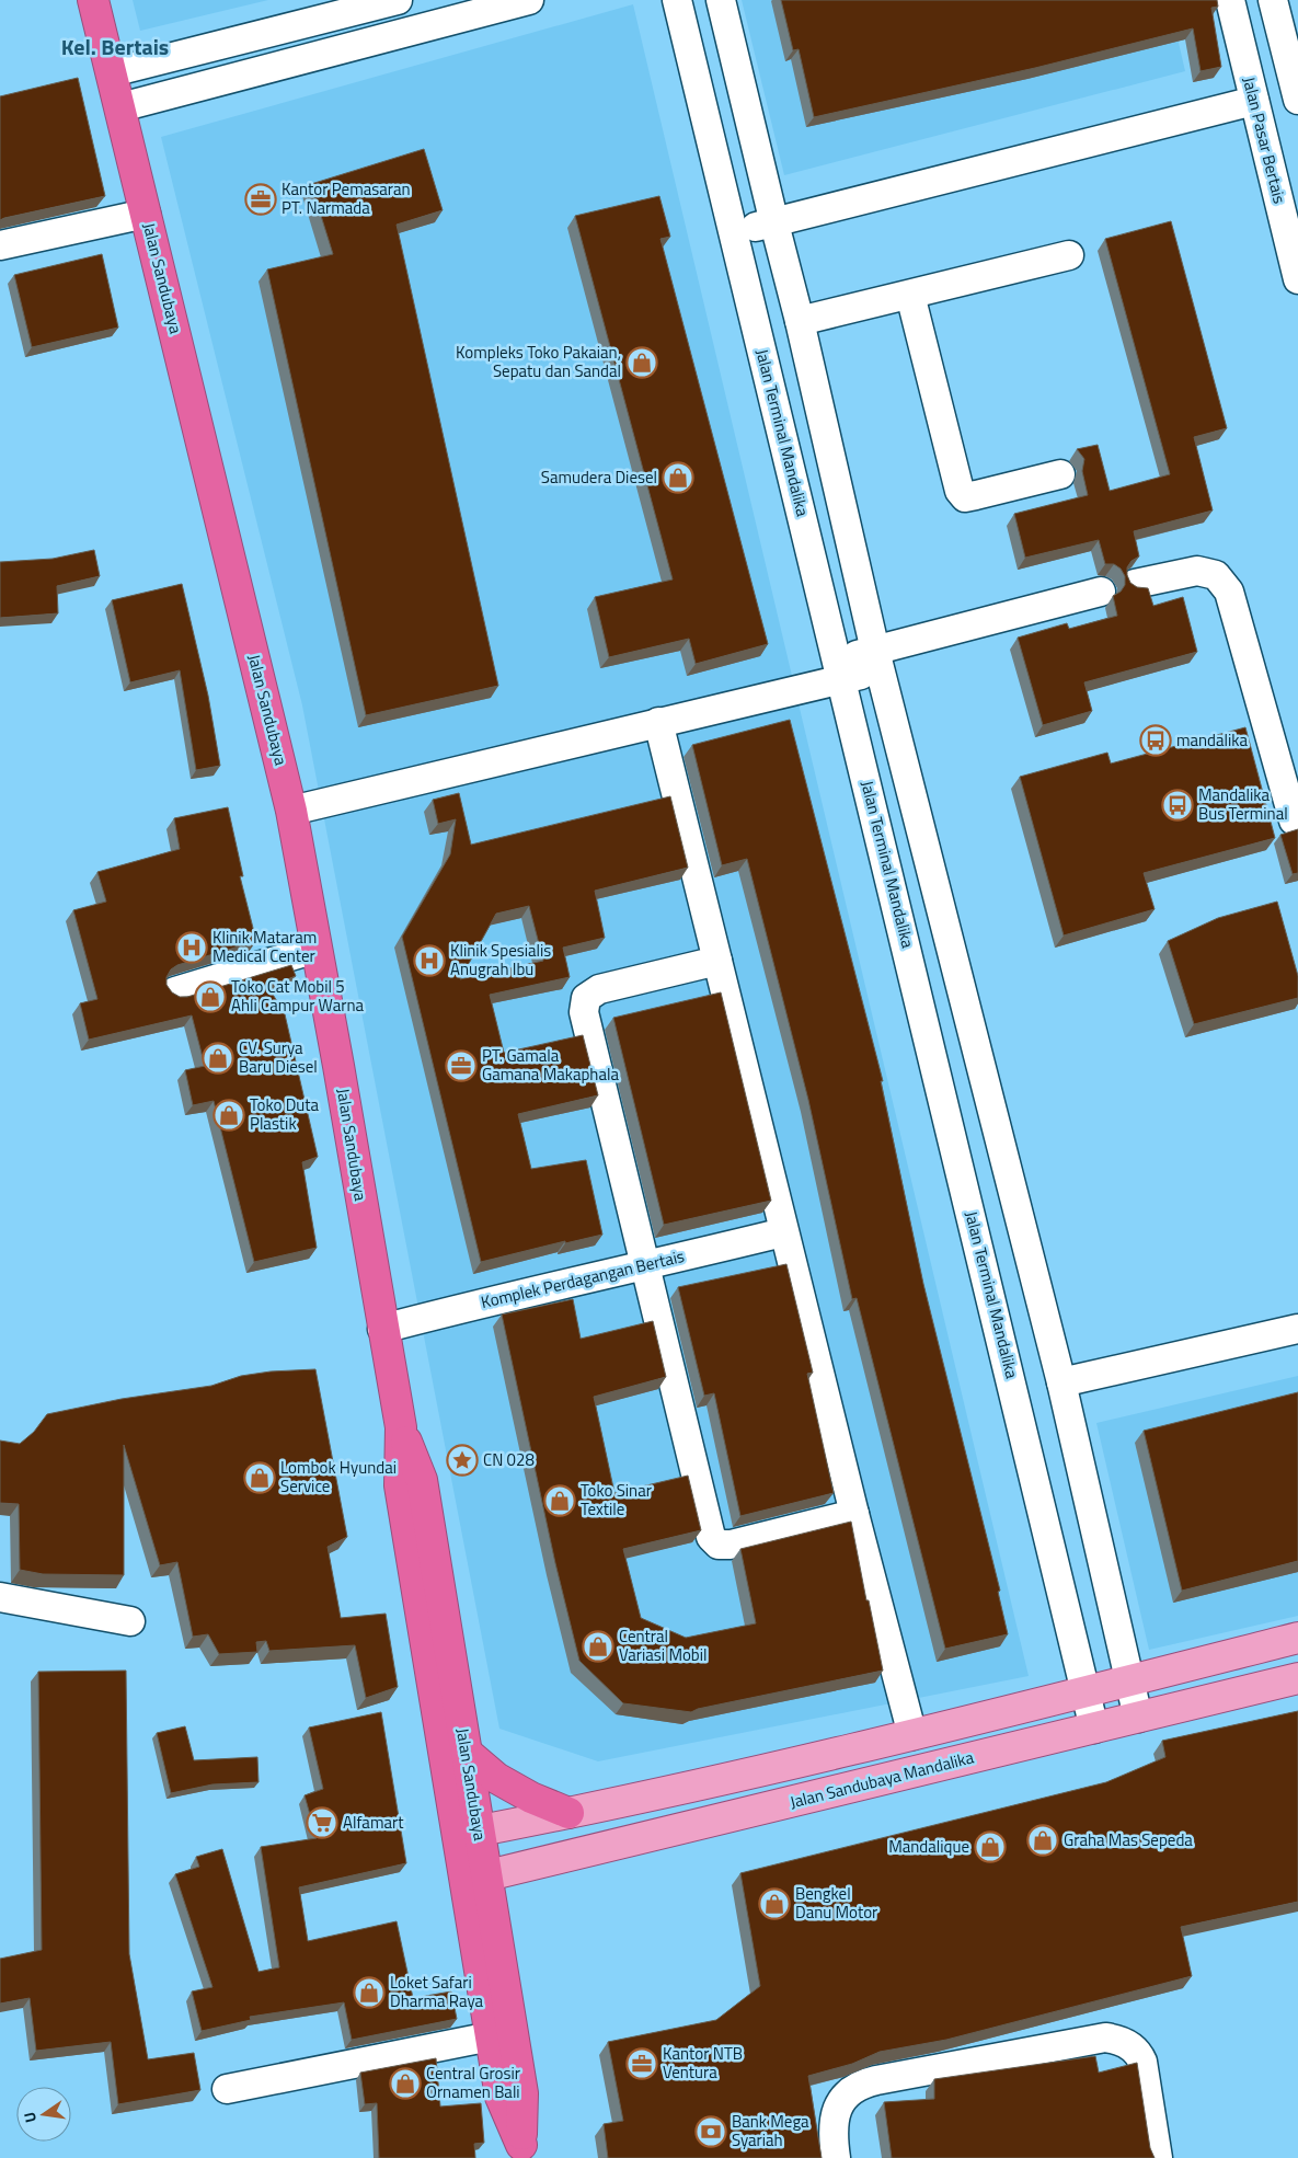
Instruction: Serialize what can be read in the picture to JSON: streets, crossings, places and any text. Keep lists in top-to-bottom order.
{
  "streets": {
    "highway": ["Jalan Sandubaya"],
    "main road": ["Jalan Sandubaya Mandalika"],
    "street": ["Jalan Pasar Bertais", "Jalan Terminal Mandalika", "Komplek Perdagangan Bertais"]
  },
  "crossings": [
    ["Jalan Sandubaya", "Komplek Perdagangan Bertais"],
    ["Jalan Sandubaya", "Jalan Sandubaya Mandalika"],
    ["Jalan Terminal Mandalika", "Jalan Sandubaya Mandalika"]
  ],
  "districts": ["Kel. Bertais"],
  "places": {
    "office": ["Kantor Pemasaran PT. Narmada", "PT. Gamala Gamana Makaphala", "Kantor NTB Ventura"],
    "shop": [
      "Kompleks Toko Pakaian, Sepatu dan Sandal",
      "Samudera Diesel",
      "Toko Cat Mobil 5 Ahli Campur Warna",
      "CV. Surya Baru Diesel",
      "Toko Duta Plastik",
      "Lombok Hyundai Service",
      "Toko Sinar Textile",
      "Central Variasi Mobil",
      "Graha Mas Sepeda",
      "Mandalique",
      "Bengkel Danu Motor",
      "Loket Safari Dharma Raya",
      "Central Grosir Ornamen Bali"
    ],
    "bus stop": ["mandalika", "Mandalika Bus Terminal"],
    "hospital": ["Klinik Mataram Medical Center", "Klinik Spesialis Anugrah Ibu"],
    "place": ["CN 028"],
    "supermarket": ["Alfamart"],
    "bank": ["Bank Mega Syariah"]
  },
  "north": "left"
}
